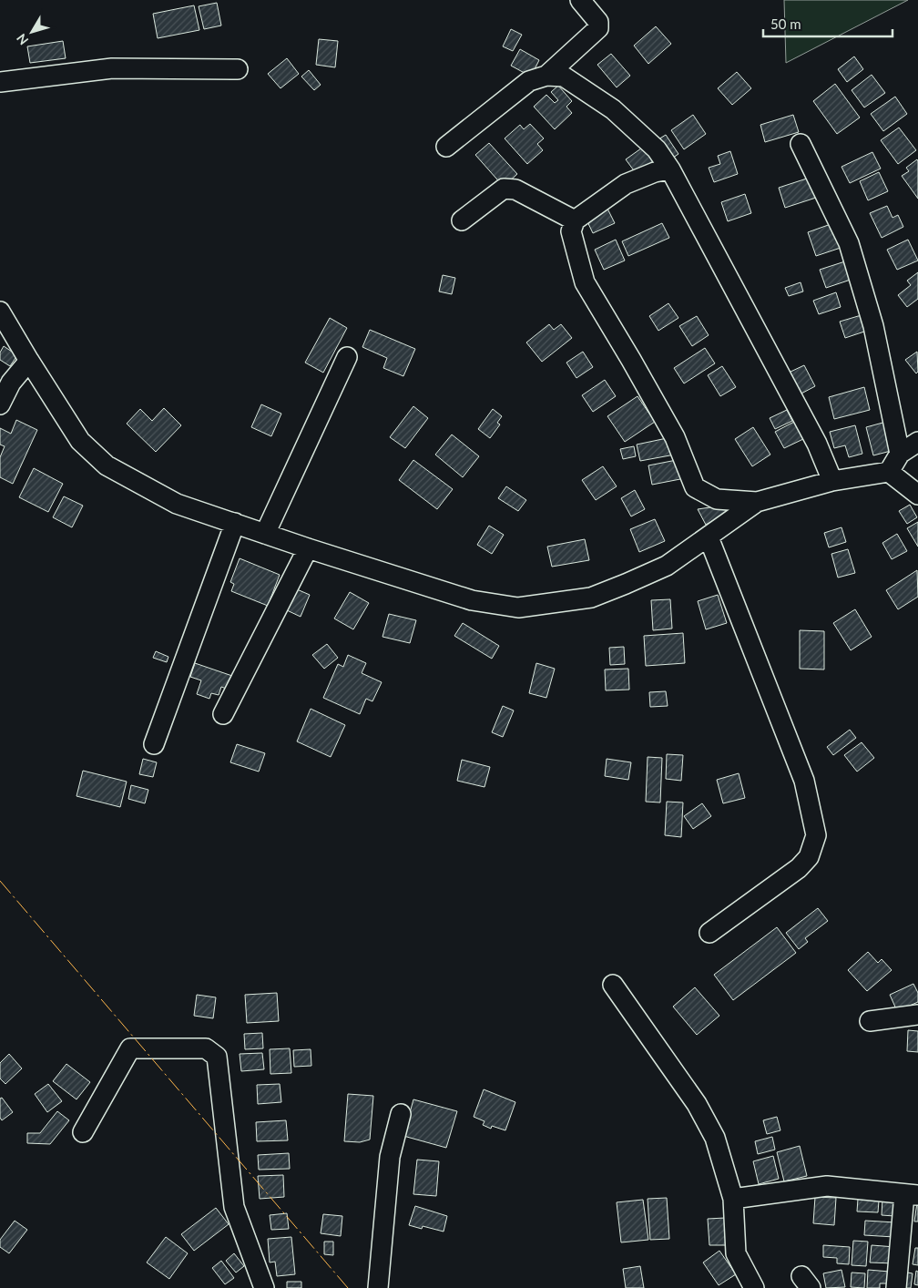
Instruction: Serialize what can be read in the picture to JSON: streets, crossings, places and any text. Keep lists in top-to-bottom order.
{
  "scale_bar": "50 m",
  "north": "bottom left"
}
